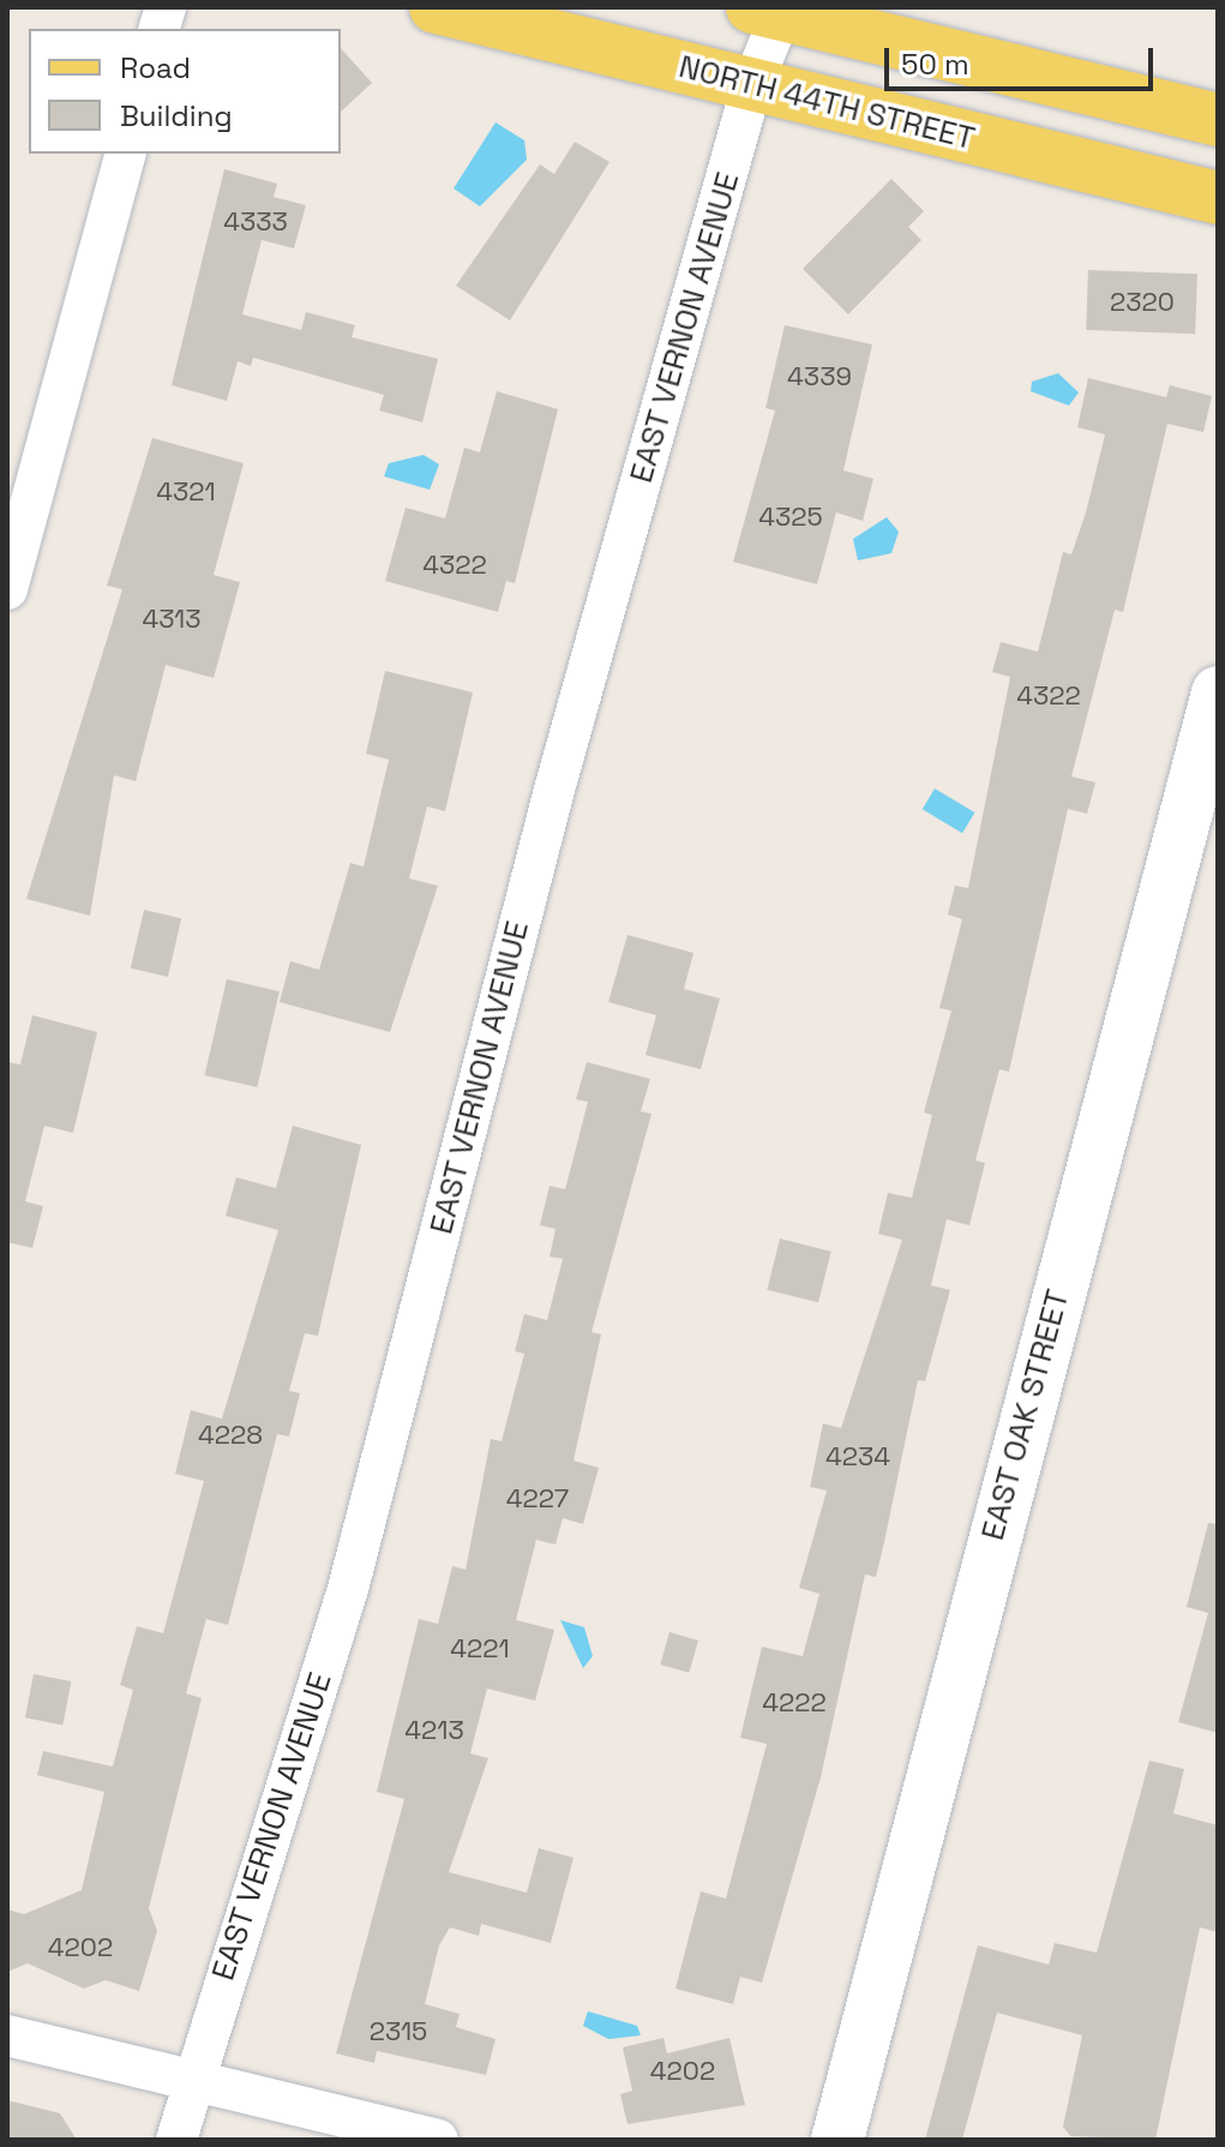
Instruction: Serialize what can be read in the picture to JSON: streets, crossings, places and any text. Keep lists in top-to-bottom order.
{
  "streets": {
    "main road": ["NORTH 44TH STREET"],
    "street": ["EAST VERNON AVENUE", "EAST OAK STREET"]
  },
  "crossings": [
    ["NORTH 44TH STREET", "EAST VERNON AVENUE"]
  ],
  "house_numbers": [
    "4333",
    "2320",
    "4339",
    "4321",
    "4325",
    "4322",
    "4313",
    "4322",
    "4228",
    "4234",
    "4227",
    "4221",
    "4222",
    "4213",
    "4202",
    "2315",
    "4202"
  ],
  "legend": ["Road", "Building"],
  "scale_bar": "50 m"
}
